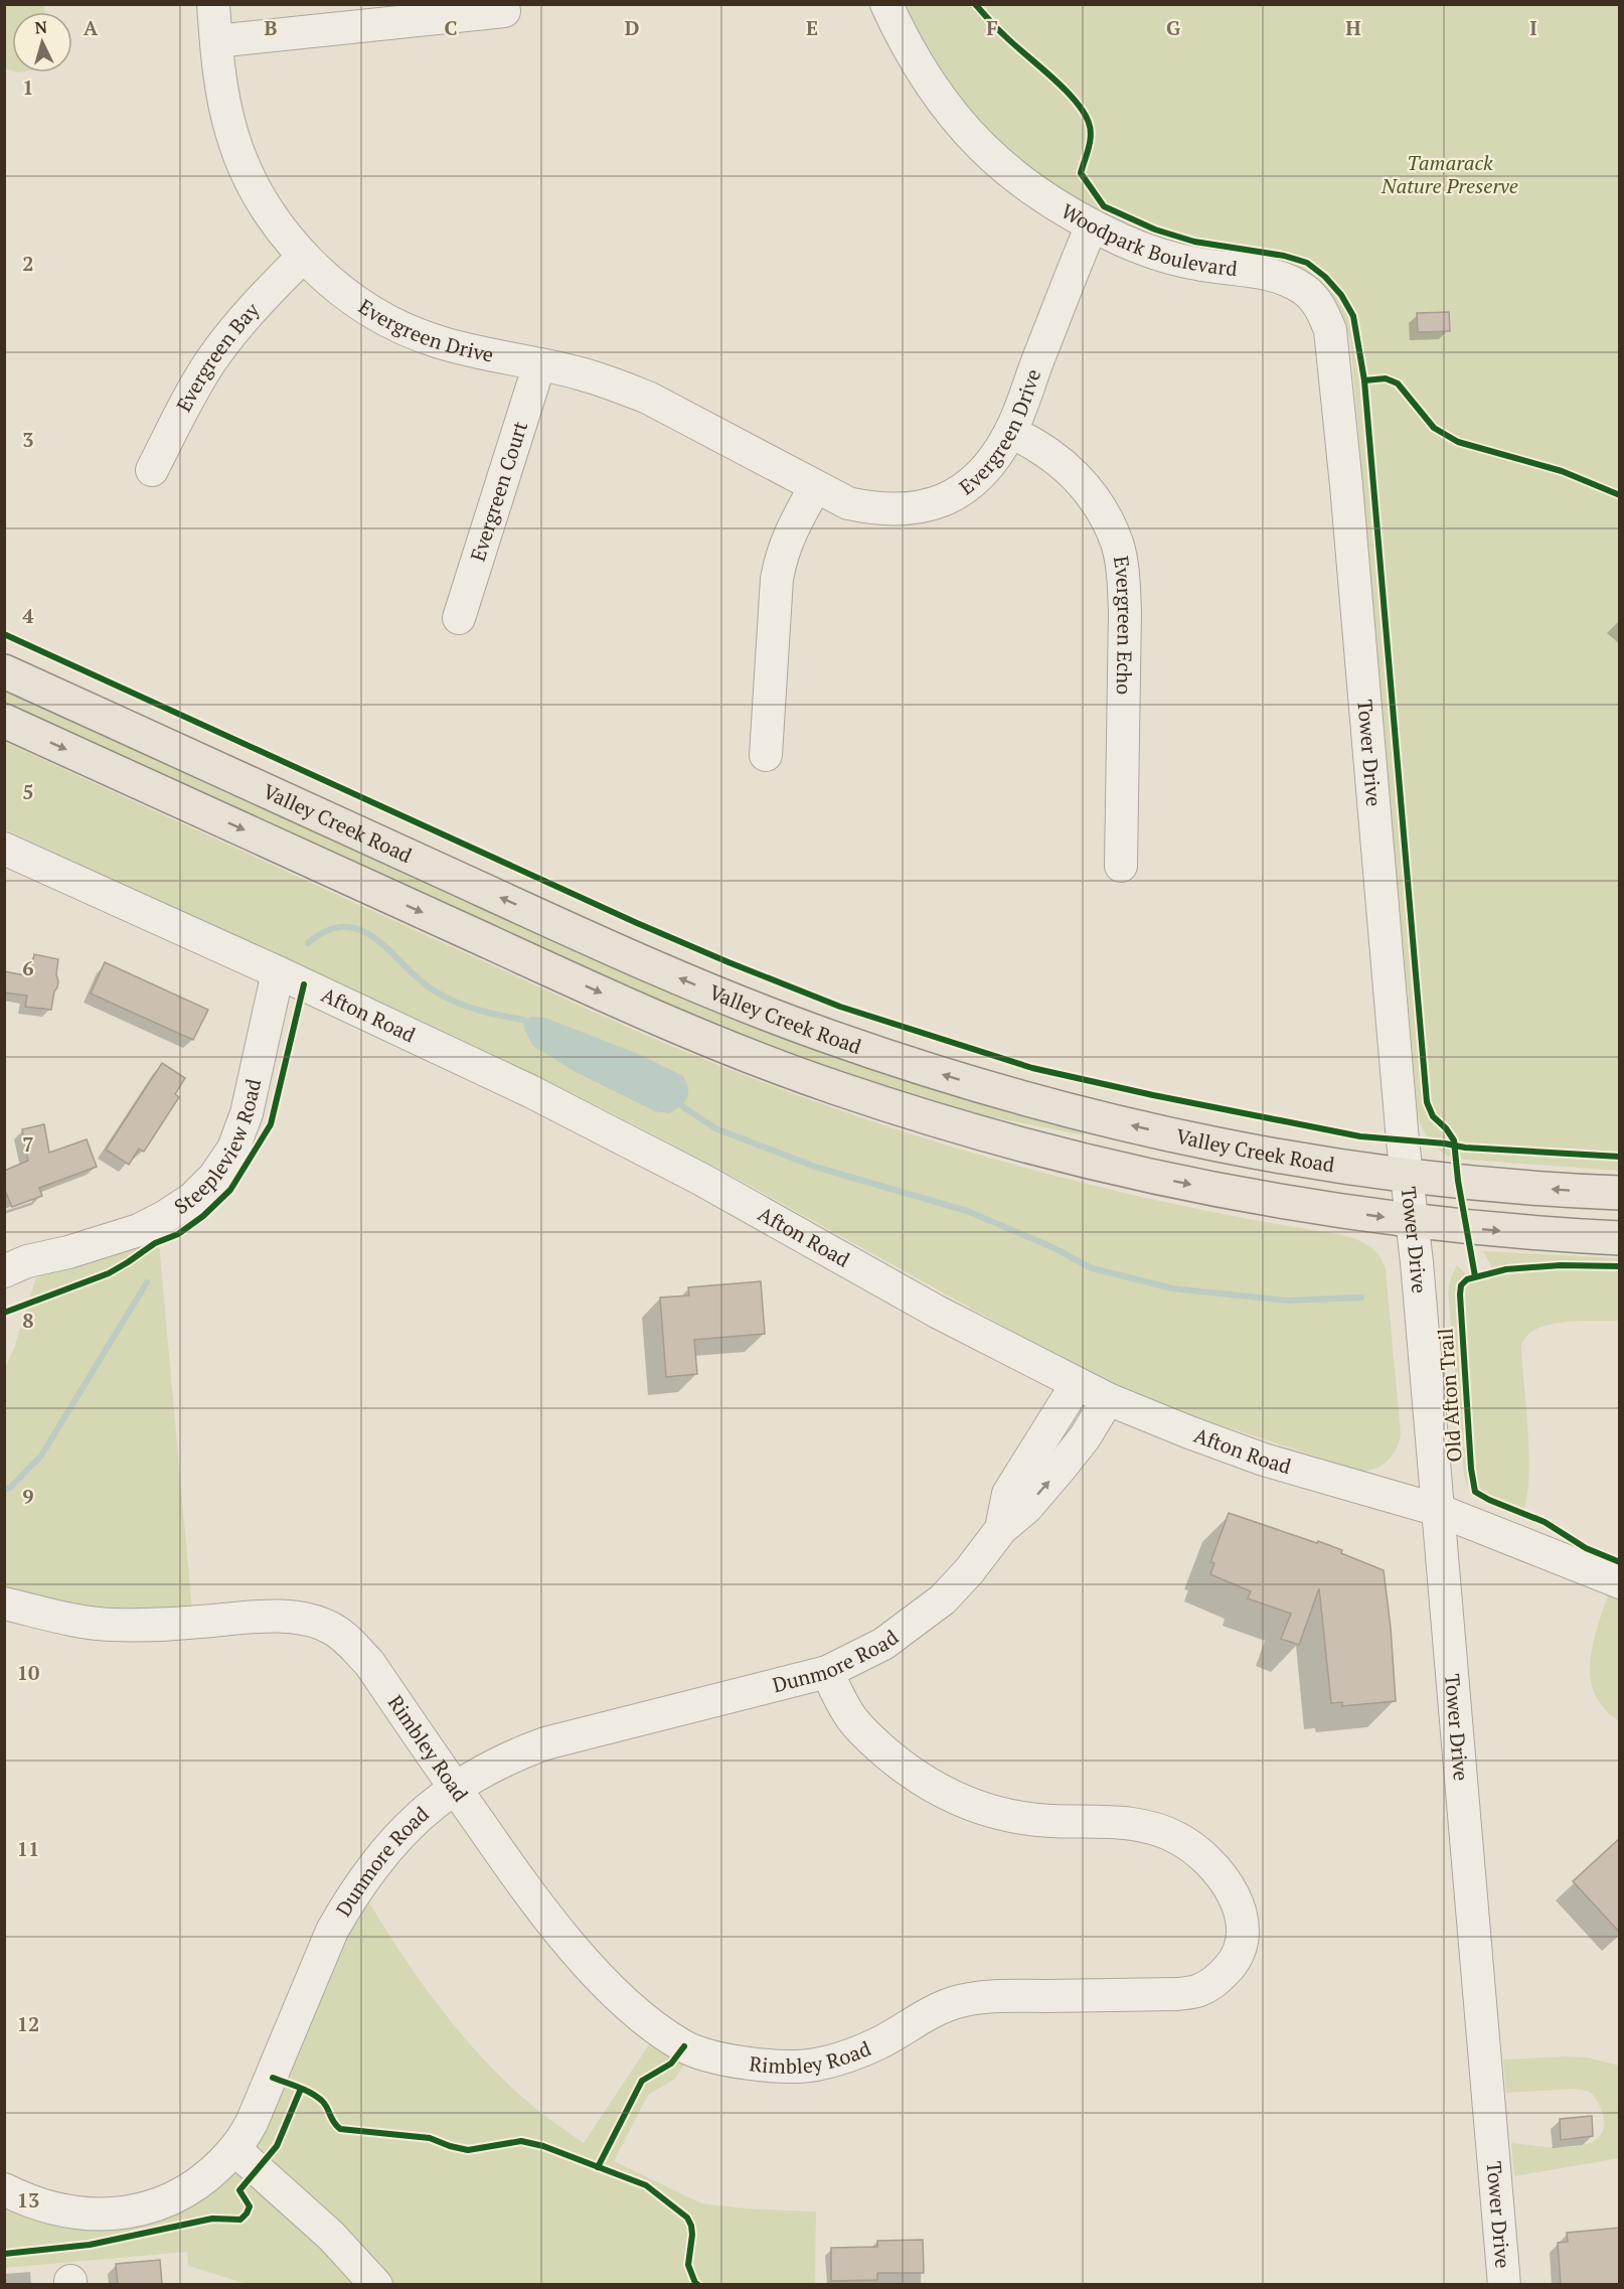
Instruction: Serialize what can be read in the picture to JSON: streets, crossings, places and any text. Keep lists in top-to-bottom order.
{
  "streets": {
    "main road": ["Valley Creek Road"],
    "street": [
      "Woodpark Boulevard",
      "Evergreen Drive",
      "Evergreen Bay",
      "Evergreen Court",
      "Evergreen Echo",
      "Tower Drive",
      "Afton Road",
      "Steepleview Road",
      "Dunmore Road",
      "Rimbley Road"
    ],
    "cycle path": ["Old Afton Trail"]
  },
  "crossings": [
    ["Woodpark Boulevard", "Evergreen Drive"],
    ["Woodpark Boulevard", "Tower Drive"],
    ["Evergreen Drive", "Evergreen Bay"],
    ["Evergreen Drive", "Evergreen Court"],
    ["Evergreen Drive", "Evergreen Echo"],
    ["Tower Drive", "Valley Creek Road"],
    ["Tower Drive", "Afton Road"],
    ["Afton Road", "Steepleview Road"],
    ["Afton Road", "Dunmore Road"],
    ["Dunmore Road", "Rimbley Road"]
  ],
  "parks": ["Tamarack Nature Preserve"],
  "north": "top",
  "grid": {
    "columns": [
      "A",
      "B",
      "C",
      "D",
      "E",
      "F",
      "G",
      "H",
      "I"
    ],
    "rows": [
      "1",
      "2",
      "3",
      "4",
      "5",
      "6",
      "7",
      "8",
      "9",
      "10",
      "11",
      "12",
      "13"
    ]
  }
}
